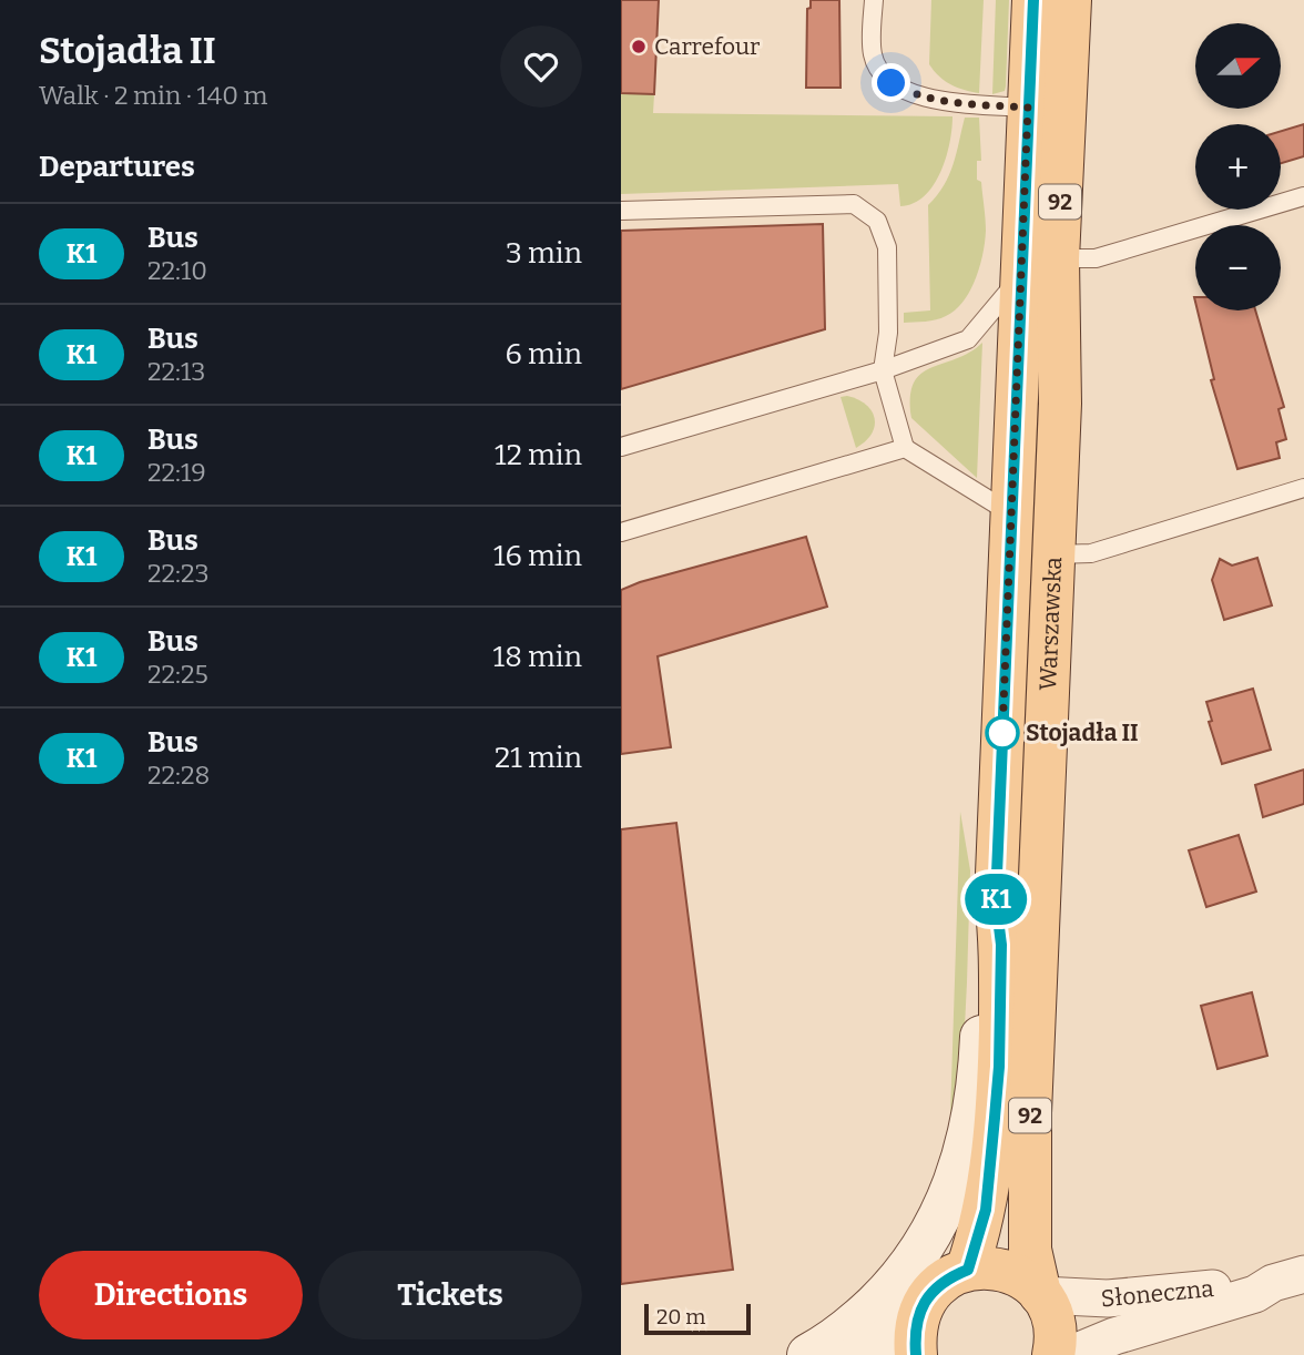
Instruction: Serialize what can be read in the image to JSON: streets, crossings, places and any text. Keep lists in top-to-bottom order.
{
  "streets": {
    "main road": ["92", "Warszawska"],
    "street": ["Słoneczna"]
  },
  "crossings": [
    ["92", "Warszawska"],
    ["92", "Słoneczna"],
    ["Warszawska", "Słoneczna"]
  ],
  "places": ["Carrefour", "Stojadła II"],
  "lines": ["bus line K1"],
  "scale_bar": "20 m",
  "north": "right",
  "page": {
    "heading": [
      ["Stojadła II", "Walk · 2 min · 140 m"],
      "Departures"
    ],
    "on_map": "K1",
    "map_buttons": ["+", "−"],
    "list": [
      {
        "mark": "K1",
        "name": "Bus",
        "note": "22:10",
        "value": "3 min"
      },
      {
        "mark": "K1",
        "name": "Bus",
        "note": "22:13",
        "value": "6 min"
      },
      {
        "mark": "K1",
        "name": "Bus",
        "note": "22:19",
        "value": "12 min"
      },
      {
        "mark": "K1",
        "name": "Bus",
        "note": "22:23",
        "value": "16 min"
      },
      {
        "mark": "K1",
        "name": "Bus",
        "note": "22:25",
        "value": "18 min"
      },
      {
        "mark": "K1",
        "name": "Bus",
        "note": "22:28",
        "value": "21 min"
      }
    ],
    "buttons": ["Directions", "Tickets"],
    "scale": "20 m"
  }
}
